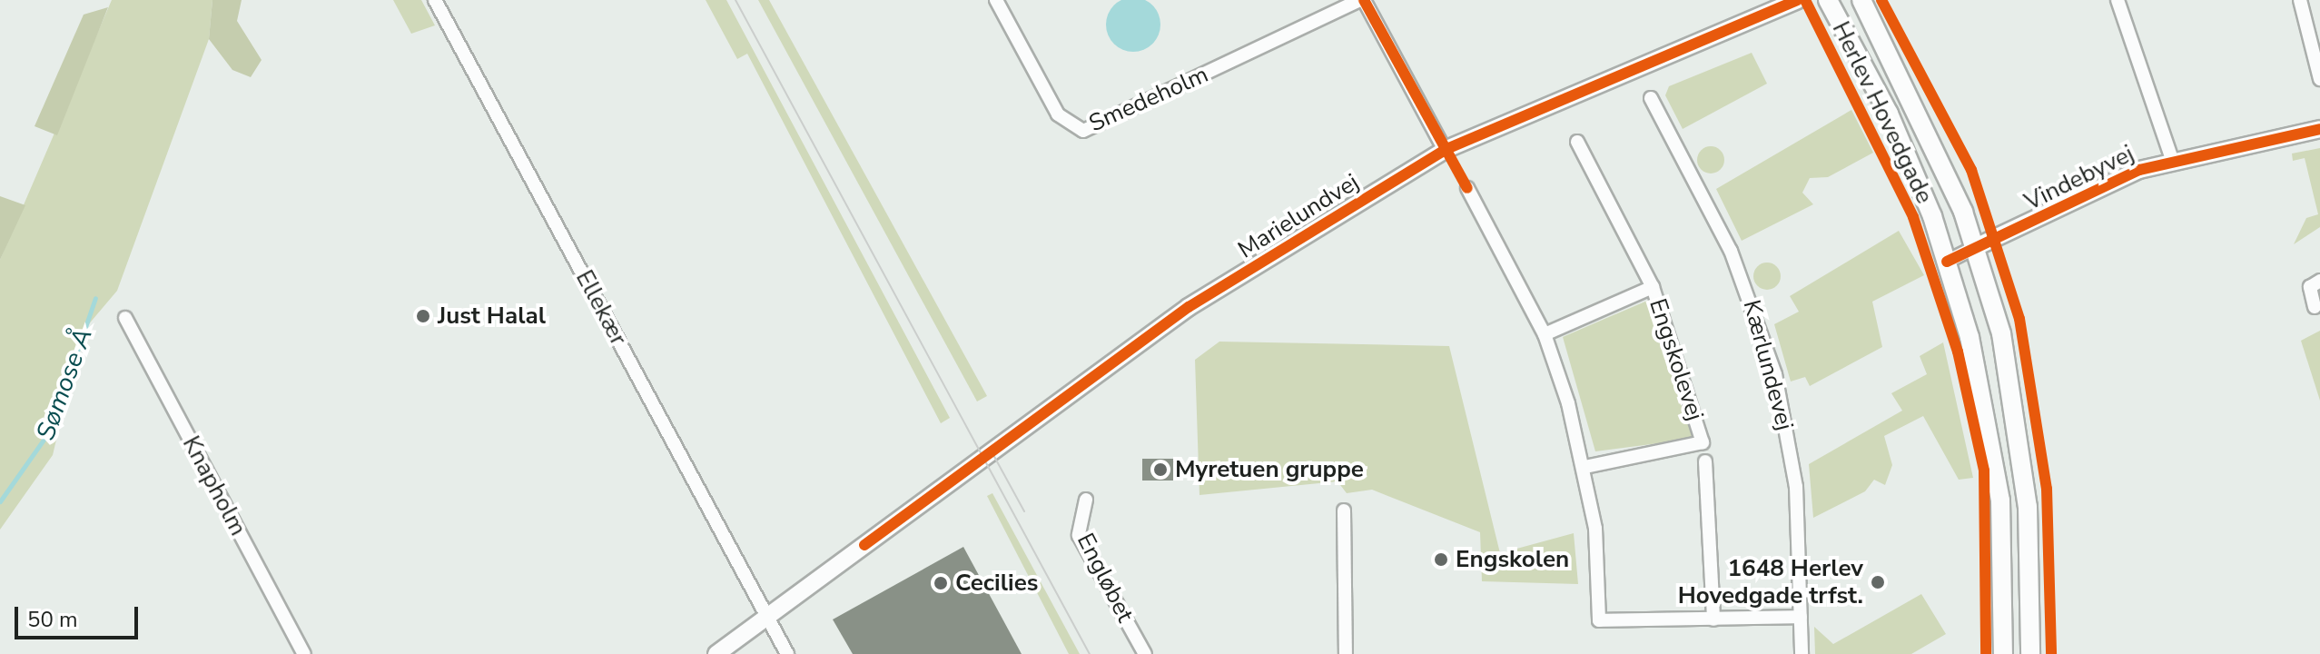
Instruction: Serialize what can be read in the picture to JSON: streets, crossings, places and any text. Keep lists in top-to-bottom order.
{
  "streets": {
    "main road": ["Herlev Hovedgade"],
    "street": [
      "Smedeholm",
      "Vindebyvej",
      "Marielundvej",
      "Ellekær",
      "Engskolevej",
      "Kærlundevej",
      "Knapholm",
      "Engløbet"
    ]
  },
  "crossings": [
    ["Herlev Hovedgade", "Vindebyvej"],
    ["Marielundvej", "Ellekær"]
  ],
  "water": ["Sømose Å"],
  "places": [
    "Just Halal",
    "Myretuen gruppe",
    "Engskolen",
    "1648 Herlev Hovedgade trfst.",
    "Cecilies"
  ],
  "scale_bar": "50 m"
}
